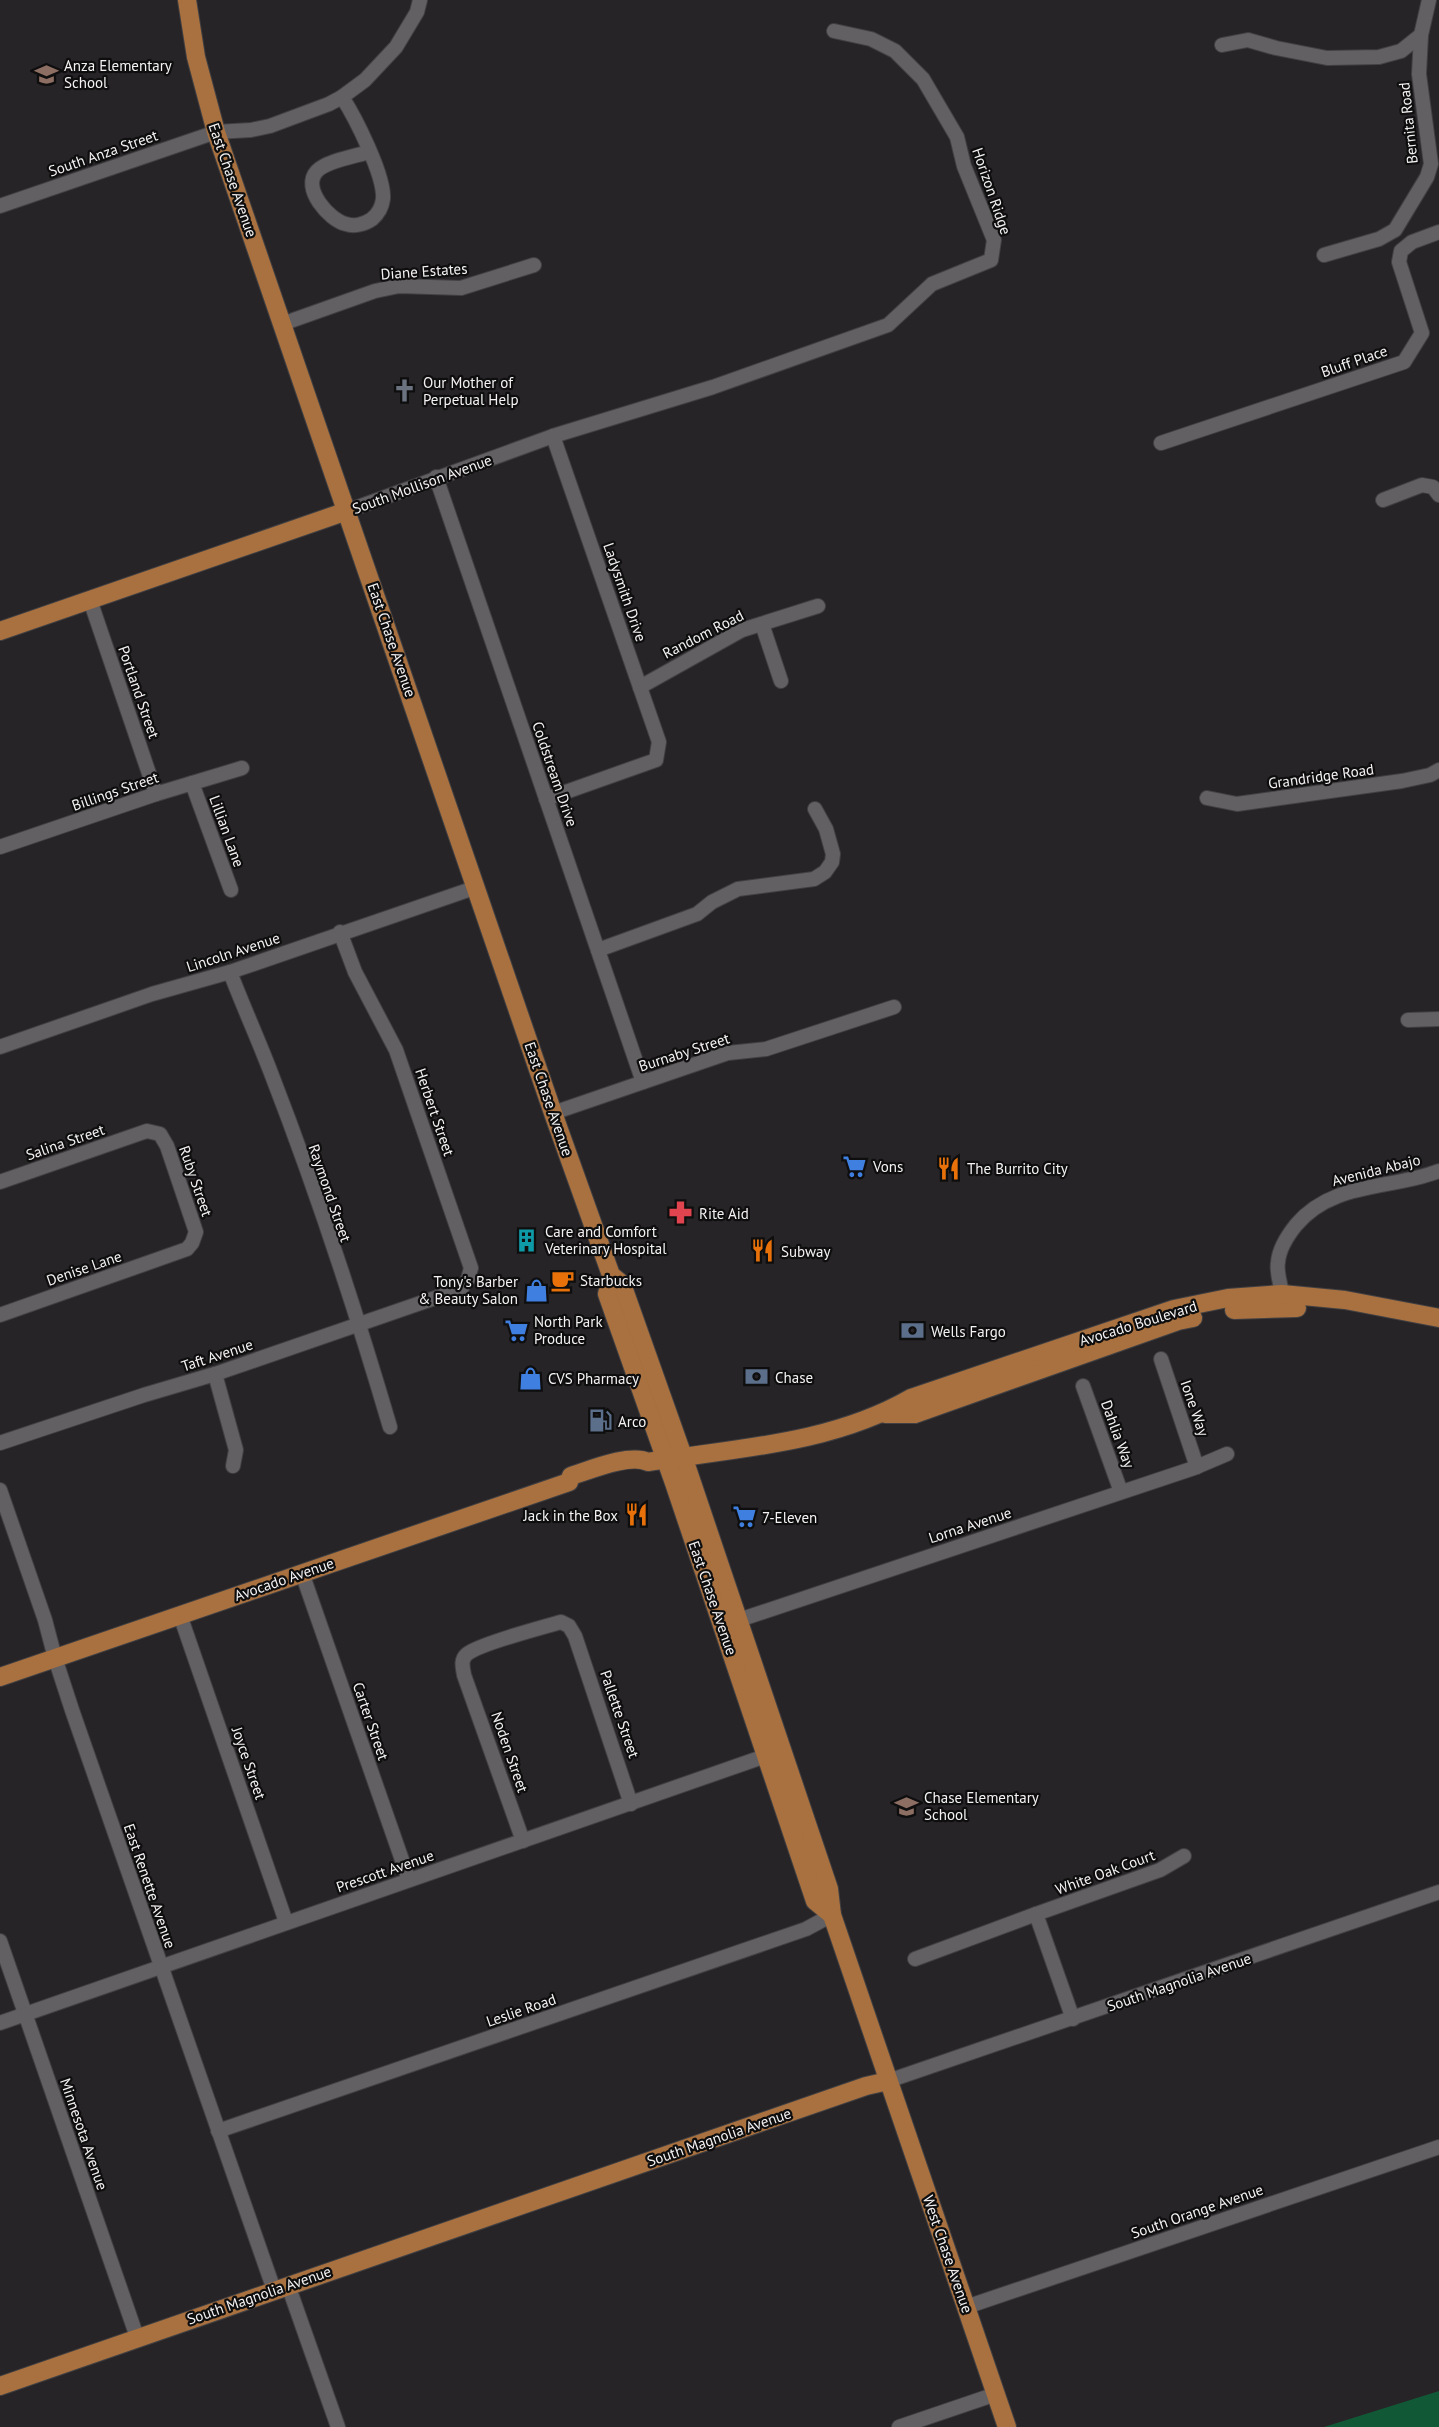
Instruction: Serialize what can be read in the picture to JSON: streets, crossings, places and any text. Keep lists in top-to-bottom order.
{
  "streets": {
    "main road": [
      "East Chase Avenue",
      "South Mollison Avenue",
      "Avocado Boulevard",
      "Avocado Avenue",
      "South Magnolia Avenue",
      "West Chase Avenue"
    ],
    "street": [
      "Bernita Road",
      "South Anza Street",
      "Horizon Ridge",
      "Diane Estates",
      "Bluff Place",
      "Ladysmith Drive",
      "Random Road",
      "Portland Street",
      "Coldstream Drive",
      "Grandridge Road",
      "Billings Street",
      "Lillian Lane",
      "Lincoln Avenue",
      "Burnaby Street",
      "Herbert Street",
      "Salina Street",
      "Avenida Abajo",
      "Ruby Street",
      "Raymond Street",
      "Denise Lane",
      "Taft Avenue",
      "Ione Way",
      "Dahlia Way",
      "Lorna Avenue",
      "Pallette Street",
      "Carter Street",
      "Noden Street",
      "Joyce Street",
      "Prescott Avenue",
      "White Oak Court",
      "East Renette Avenue",
      "Leslie Road",
      "Minnesota Avenue",
      "South Orange Avenue"
    ]
  },
  "crossings": [
    ["South Anza Street", "East Chase Avenue"],
    ["East Chase Avenue", "Diane Estates"],
    ["East Chase Avenue", "South Mollison Avenue"],
    ["East Chase Avenue", "Lincoln Avenue"],
    ["East Chase Avenue", "Burnaby Street"],
    ["East Chase Avenue", "Avocado Boulevard"],
    ["East Chase Avenue", "Lorna Avenue"],
    ["East Chase Avenue", "Avocado Avenue"],
    ["East Chase Avenue", "Prescott Avenue"],
    ["East Chase Avenue", "South Magnolia Avenue"],
    ["East Chase Avenue", "Leslie Road"],
    ["East Chase Avenue", "West Chase Avenue"],
    ["Horizon Ridge", "South Mollison Avenue"],
    ["South Mollison Avenue", "Ladysmith Drive"],
    ["South Mollison Avenue", "Portland Street"],
    ["South Mollison Avenue", "Coldstream Drive"],
    ["Ladysmith Drive", "Random Road"],
    ["Ladysmith Drive", "Coldstream Drive"],
    ["Portland Street", "Billings Street"],
    ["Coldstream Drive", "Burnaby Street"],
    ["Billings Street", "Lillian Lane"],
    ["Lincoln Avenue", "Herbert Street"],
    ["Lincoln Avenue", "Raymond Street"],
    ["Herbert Street", "Taft Avenue"],
    ["Salina Street", "Ruby Street"],
    ["Avenida Abajo", "Avocado Boulevard"],
    ["Ruby Street", "Denise Lane"],
    ["Raymond Street", "Taft Avenue"],
    ["Avocado Boulevard", "Avocado Avenue"],
    ["Ione Way", "Lorna Avenue"],
    ["Dahlia Way", "Lorna Avenue"],
    ["Avocado Avenue", "Carter Street"],
    ["Avocado Avenue", "Joyce Street"],
    ["Avocado Avenue", "East Renette Avenue"],
    ["Pallette Street", "Noden Street"],
    ["Pallette Street", "Prescott Avenue"],
    ["Carter Street", "Prescott Avenue"],
    ["Noden Street", "Prescott Avenue"],
    ["Joyce Street", "Prescott Avenue"],
    ["Prescott Avenue", "East Renette Avenue"],
    ["Prescott Avenue", "Minnesota Avenue"],
    ["East Renette Avenue", "South Magnolia Avenue"],
    ["East Renette Avenue", "Leslie Road"],
    ["South Magnolia Avenue", "Minnesota Avenue"],
    ["South Magnolia Avenue", "West Chase Avenue"],
    ["South Orange Avenue", "West Chase Avenue"]
  ],
  "places": {
    "school or university": ["Anza Elementary School", "Chase Elementary School"],
    "church": ["Our Mother of Perpetual Help"],
    "supermarket": ["Vons", "North Park Produce", "7-Eleven"],
    "restaurant": ["The Burrito City", "Subway", "Jack in the Box"],
    "pharmacy": ["Rite Aid"],
    "building": ["Care and Comfort Veterinary Hospital"],
    "cafe": ["Starbucks"],
    "shop": ["Tony's Barber & Beauty Salon", "CVS Pharmacy"],
    "bank": ["Wells Fargo", "Chase"],
    "fuel station": ["Arco"]
  }
}
